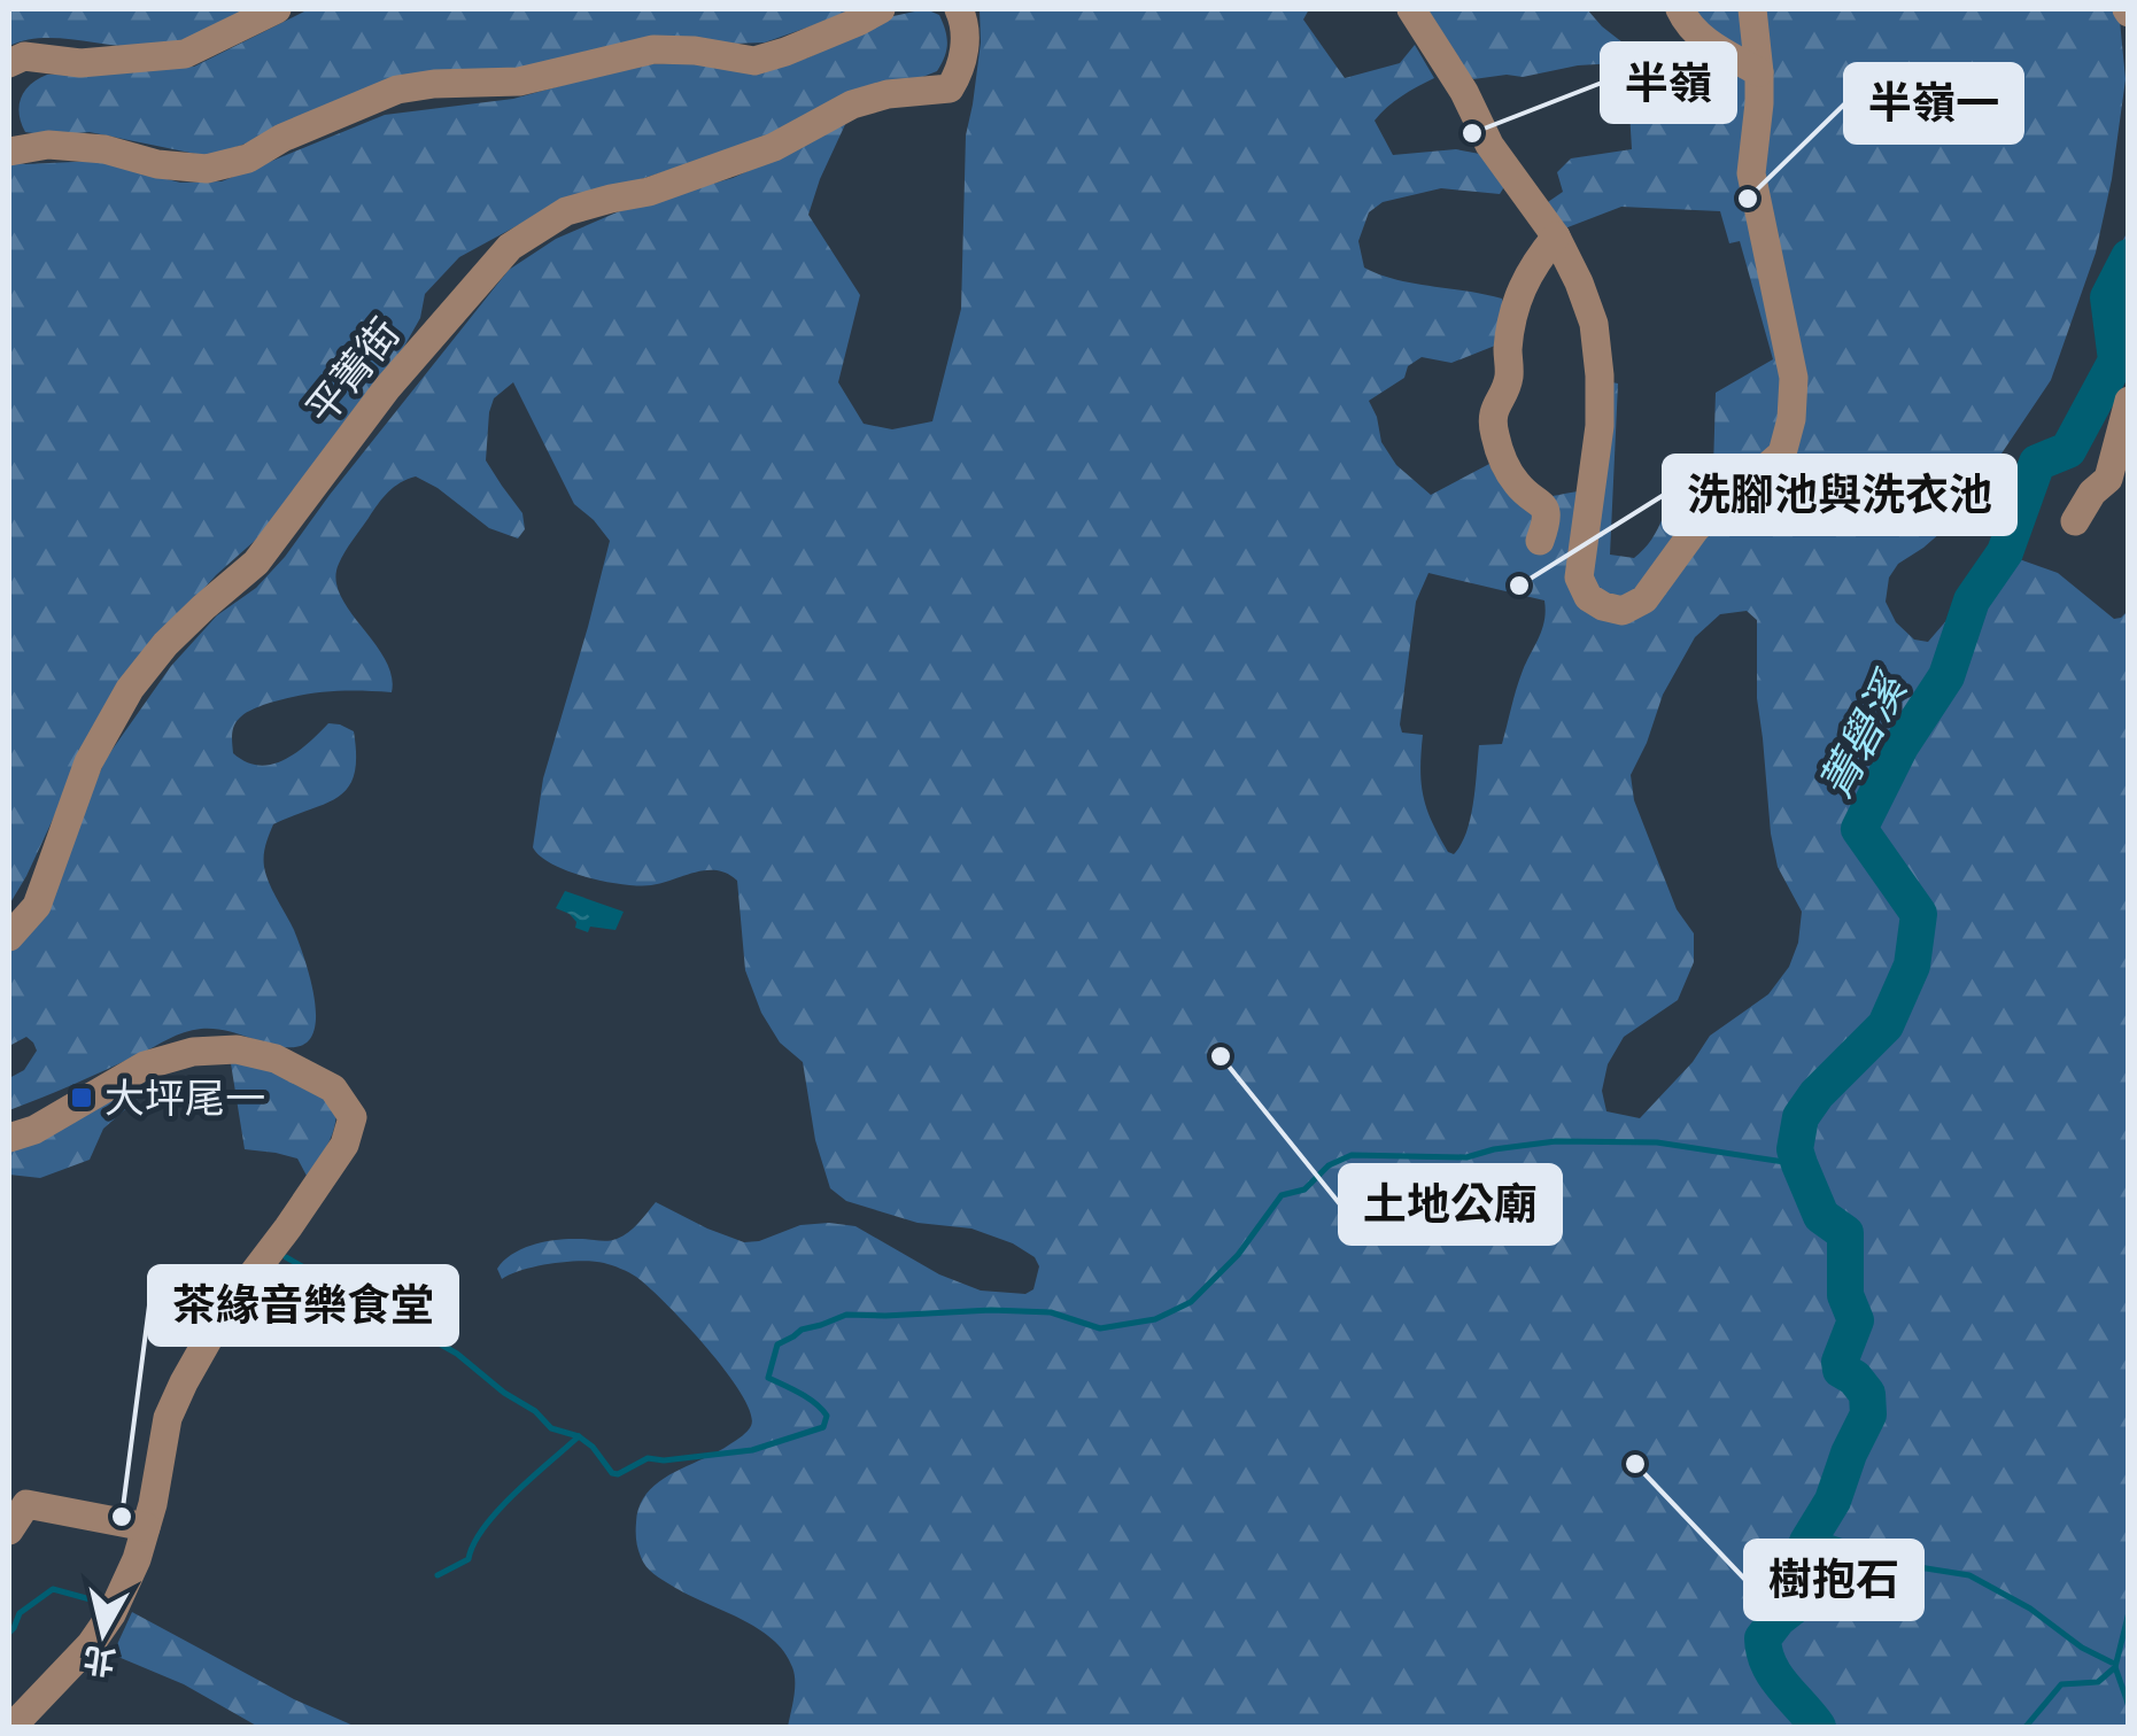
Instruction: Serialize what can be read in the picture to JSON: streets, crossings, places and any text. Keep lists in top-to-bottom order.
{
  "streets": {
    "street": ["平菁街"]
  },
  "water": ["菁礐溪"],
  "places": {
    "other": [
      "半嶺",
      "半嶺一",
      "洗腳池與洗衣池",
      "土地公廟",
      "樹抱石",
      "茶緣音樂食堂"
    ],
    "transit": ["大坪尾一"]
  },
  "north": "bottom"
}
